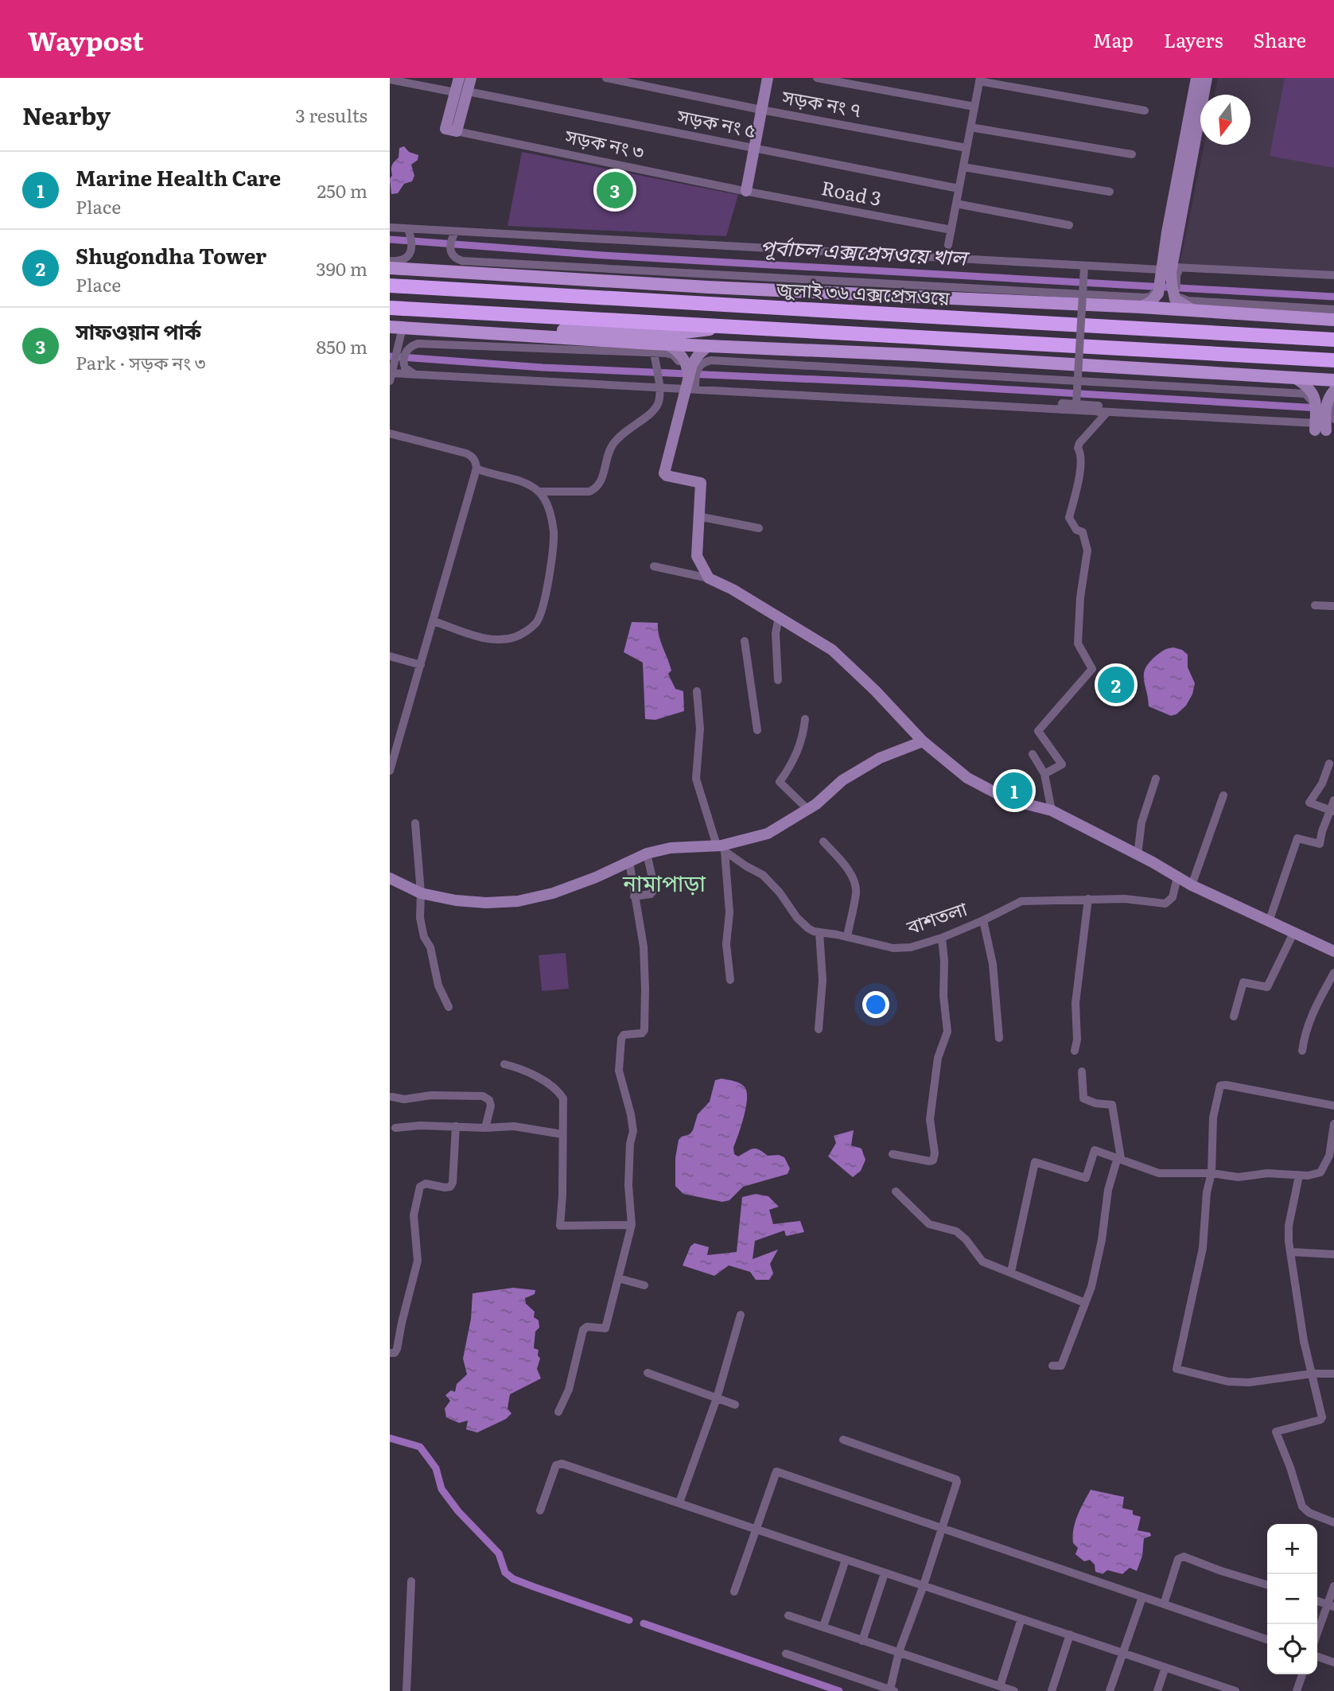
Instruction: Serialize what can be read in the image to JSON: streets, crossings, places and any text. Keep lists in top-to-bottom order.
{
  "streets": {
    "highway": ["জুলাই ৩৬ এক্সপ্রেসওয়ে"],
    "street": [
      "সড়ক নং ৭",
      "সড়ক নং ৫",
      "সড়ক নং ৩",
      "Road 3",
      "বাশতলা"
    ]
  },
  "crossings": [
    ["সড়ক নং ৩", "Road 3"]
  ],
  "districts": ["নামাপাড়া"],
  "water": ["পূর্বাচল এক্সপ্রেসওয়ে খাল"],
  "north": "bottom",
  "page": {
    "header": "Waypost",
    "nav": ["Map", "Layers", "Share"],
    "heading": ["Nearby", "3 results"],
    "list": [
      {
        "mark": "1",
        "name": "Marine Health Care",
        "note": "Place",
        "value": "250 m"
      },
      {
        "mark": "2",
        "name": "Shugondha Tower",
        "note": "Place",
        "value": "390 m"
      },
      {
        "mark": "3",
        "name": "সাফওয়ান পার্ক",
        "note": "Park · সড়ক নং ৩",
        "value": "850 m"
      }
    ],
    "pins": ["3", "2", "1"],
    "map_buttons": ["+", "−"]
  }
}
